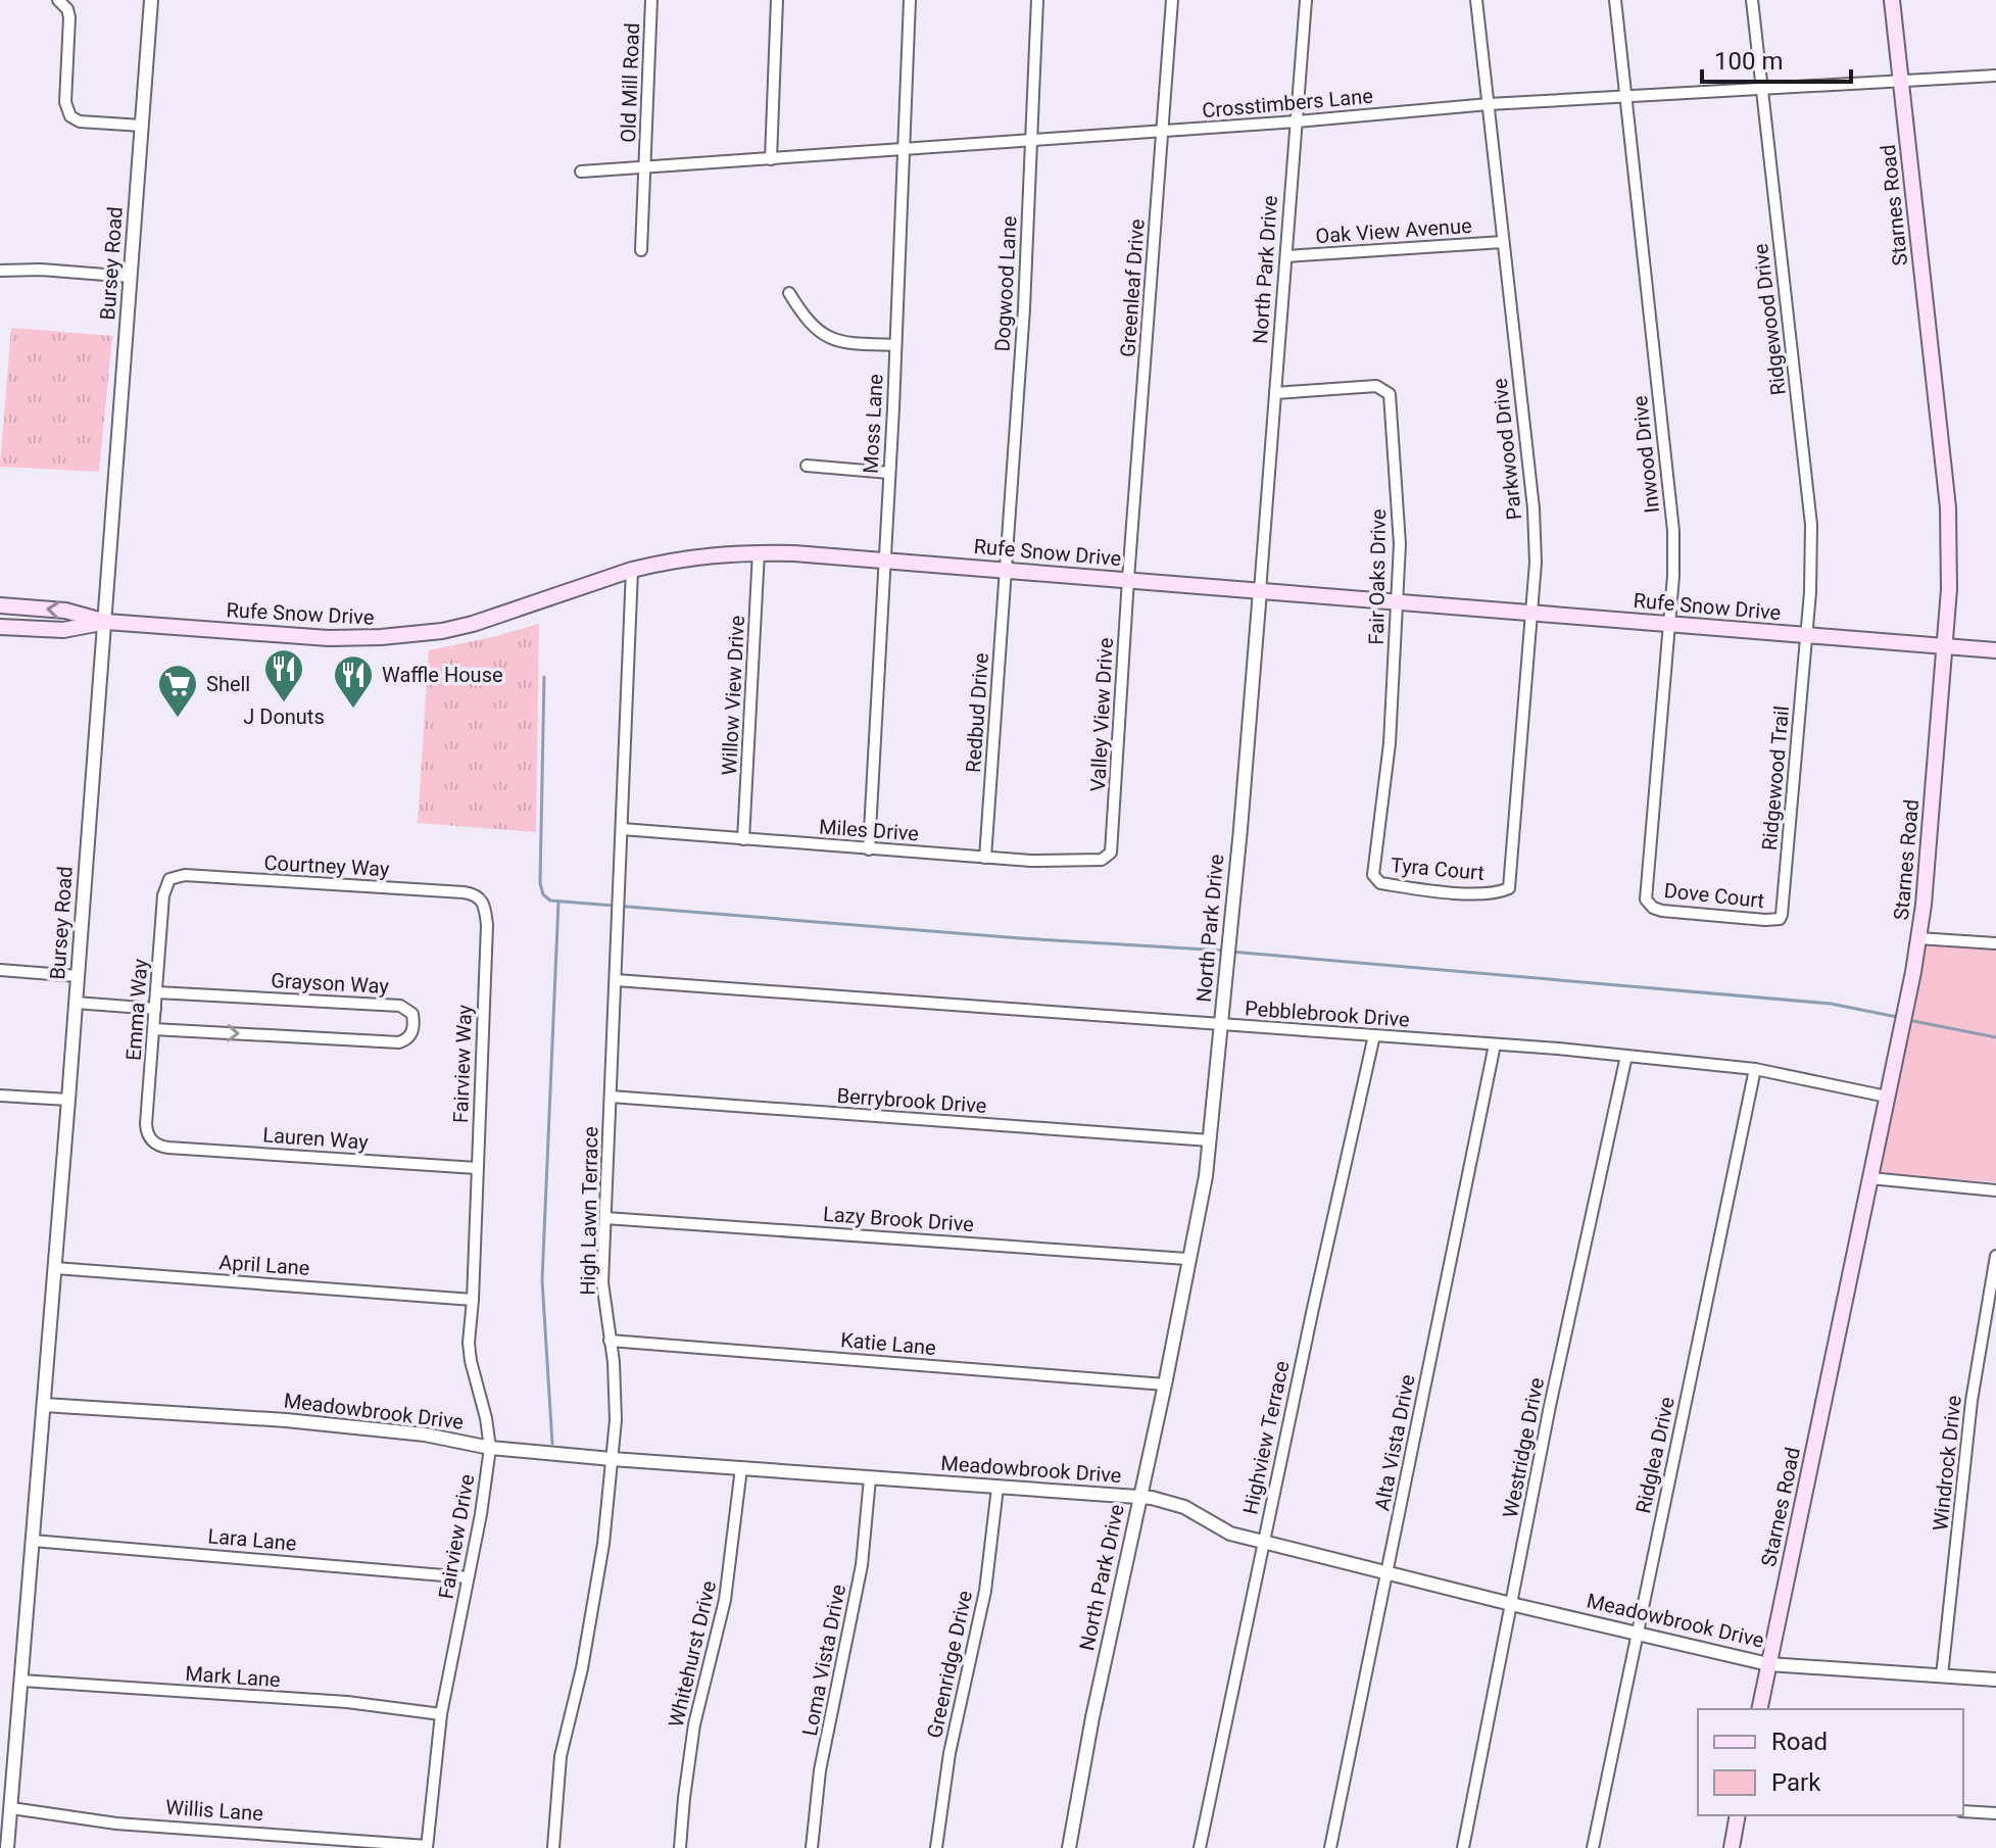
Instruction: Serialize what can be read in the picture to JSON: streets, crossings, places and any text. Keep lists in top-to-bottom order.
{
  "streets": {
    "main road": ["Starnes Road", "Rufe Snow Drive"],
    "street": [
      "Old Mill Road",
      "Crosstimbers Lane",
      "Oak View Avenue",
      "Bursey Road",
      "North Park Drive",
      "Dogwood Lane",
      "Greenleaf Drive",
      "Ridgewood Drive",
      "Moss Lane",
      "Parkwood Drive",
      "Inwood Drive",
      "Fair Oaks Drive",
      "Willow View Drive",
      "Redbud Drive",
      "Valley View Drive",
      "Ridgewood Trail",
      "Miles Drive",
      "Courtney Way",
      "Tyra Court",
      "Dove Court",
      "Grayson Way",
      "Emma Way",
      "Pebblebrook Drive",
      "Fairview Way",
      "Berrybrook Drive",
      "Lauren Way",
      "High Lawn Terrace",
      "Lazy Brook Drive",
      "April Lane",
      "Katie Lane",
      "Meadowbrook Drive",
      "Highview Terrace",
      "Alta Vista Drive",
      "Westridge Drive",
      "Ridglea Drive",
      "Windrock Drive",
      "Fairview Drive",
      "Lara Lane",
      "Whitehurst Drive",
      "Loma Vista Drive",
      "Greenridge Drive",
      "Mark Lane",
      "Willis Lane"
    ]
  },
  "crossings": [
    ["Old Mill Road", "Crosstimbers Lane"],
    ["Crosstimbers Lane", "Starnes Road"],
    ["Crosstimbers Lane", "North Park Drive"],
    ["Crosstimbers Lane", "Dogwood Lane"],
    ["Crosstimbers Lane", "Greenleaf Drive"],
    ["Crosstimbers Lane", "Ridgewood Drive"],
    ["Crosstimbers Lane", "Moss Lane"],
    ["Crosstimbers Lane", "Parkwood Drive"],
    ["Crosstimbers Lane", "Inwood Drive"],
    ["Starnes Road", "Rufe Snow Drive"],
    ["Starnes Road", "Pebblebrook Drive"],
    ["Starnes Road", "Meadowbrook Drive"],
    ["Oak View Avenue", "North Park Drive"],
    ["Oak View Avenue", "Parkwood Drive"],
    ["Bursey Road", "Rufe Snow Drive"],
    ["Bursey Road", "April Lane"],
    ["Bursey Road", "Meadowbrook Drive"],
    ["Bursey Road", "Lara Lane"],
    ["Bursey Road", "Mark Lane"],
    ["Bursey Road", "Willis Lane"],
    ["North Park Drive", "Rufe Snow Drive"],
    ["North Park Drive", "Fair Oaks Drive"],
    ["North Park Drive", "Pebblebrook Drive"],
    ["North Park Drive", "Berrybrook Drive"],
    ["North Park Drive", "Lazy Brook Drive"],
    ["North Park Drive", "Katie Lane"],
    ["North Park Drive", "Meadowbrook Drive"],
    ["Dogwood Lane", "Rufe Snow Drive"],
    ["Dogwood Lane", "Redbud Drive"],
    ["Greenleaf Drive", "Rufe Snow Drive"],
    ["Greenleaf Drive", "Valley View Drive"],
    ["Ridgewood Drive", "Rufe Snow Drive"],
    ["Ridgewood Drive", "Ridgewood Trail"],
    ["Moss Lane", "Rufe Snow Drive"],
    ["Moss Lane", "Miles Drive"],
    ["Parkwood Drive", "Rufe Snow Drive"],
    ["Parkwood Drive", "Tyra Court"],
    ["Inwood Drive", "Rufe Snow Drive"],
    ["Inwood Drive", "Dove Court"],
    ["Rufe Snow Drive", "Fair Oaks Drive"],
    ["Rufe Snow Drive", "Willow View Drive"],
    ["Rufe Snow Drive", "Redbud Drive"],
    ["Rufe Snow Drive", "Valley View Drive"],
    ["Rufe Snow Drive", "Ridgewood Trail"],
    ["Rufe Snow Drive", "High Lawn Terrace"],
    ["Fair Oaks Drive", "Tyra Court"],
    ["Willow View Drive", "Miles Drive"],
    ["Redbud Drive", "Miles Drive"],
    ["Valley View Drive", "Miles Drive"],
    ["Ridgewood Trail", "Dove Court"],
    ["Miles Drive", "High Lawn Terrace"],
    ["Courtney Way", "Emma Way"],
    ["Courtney Way", "Fairview Way"],
    ["Grayson Way", "Emma Way"],
    ["Emma Way", "Lauren Way"],
    ["Pebblebrook Drive", "High Lawn Terrace"],
    ["Pebblebrook Drive", "Highview Terrace"],
    ["Pebblebrook Drive", "Alta Vista Drive"],
    ["Pebblebrook Drive", "Westridge Drive"],
    ["Pebblebrook Drive", "Ridglea Drive"],
    ["Fairview Way", "Lauren Way"],
    ["Fairview Way", "Fairview Drive"],
    ["Berrybrook Drive", "High Lawn Terrace"],
    ["High Lawn Terrace", "Lazy Brook Drive"],
    ["High Lawn Terrace", "Katie Lane"],
    ["High Lawn Terrace", "Meadowbrook Drive"],
    ["April Lane", "Fairview Drive"],
    ["Meadowbrook Drive", "Highview Terrace"],
    ["Meadowbrook Drive", "Alta Vista Drive"],
    ["Meadowbrook Drive", "Westridge Drive"],
    ["Meadowbrook Drive", "Ridglea Drive"],
    ["Meadowbrook Drive", "Windrock Drive"],
    ["Meadowbrook Drive", "Fairview Drive"],
    ["Meadowbrook Drive", "Whitehurst Drive"],
    ["Meadowbrook Drive", "Loma Vista Drive"],
    ["Meadowbrook Drive", "Greenridge Drive"],
    ["Fairview Drive", "Lara Lane"],
    ["Fairview Drive", "Mark Lane"],
    ["Fairview Drive", "Willis Lane"]
  ],
  "places": {
    "restaurant": ["J Donuts", "Waffle House"],
    "supermarket": ["Shell"]
  },
  "legend": ["Road", "Park"],
  "scale_bar": "100 m"
}
